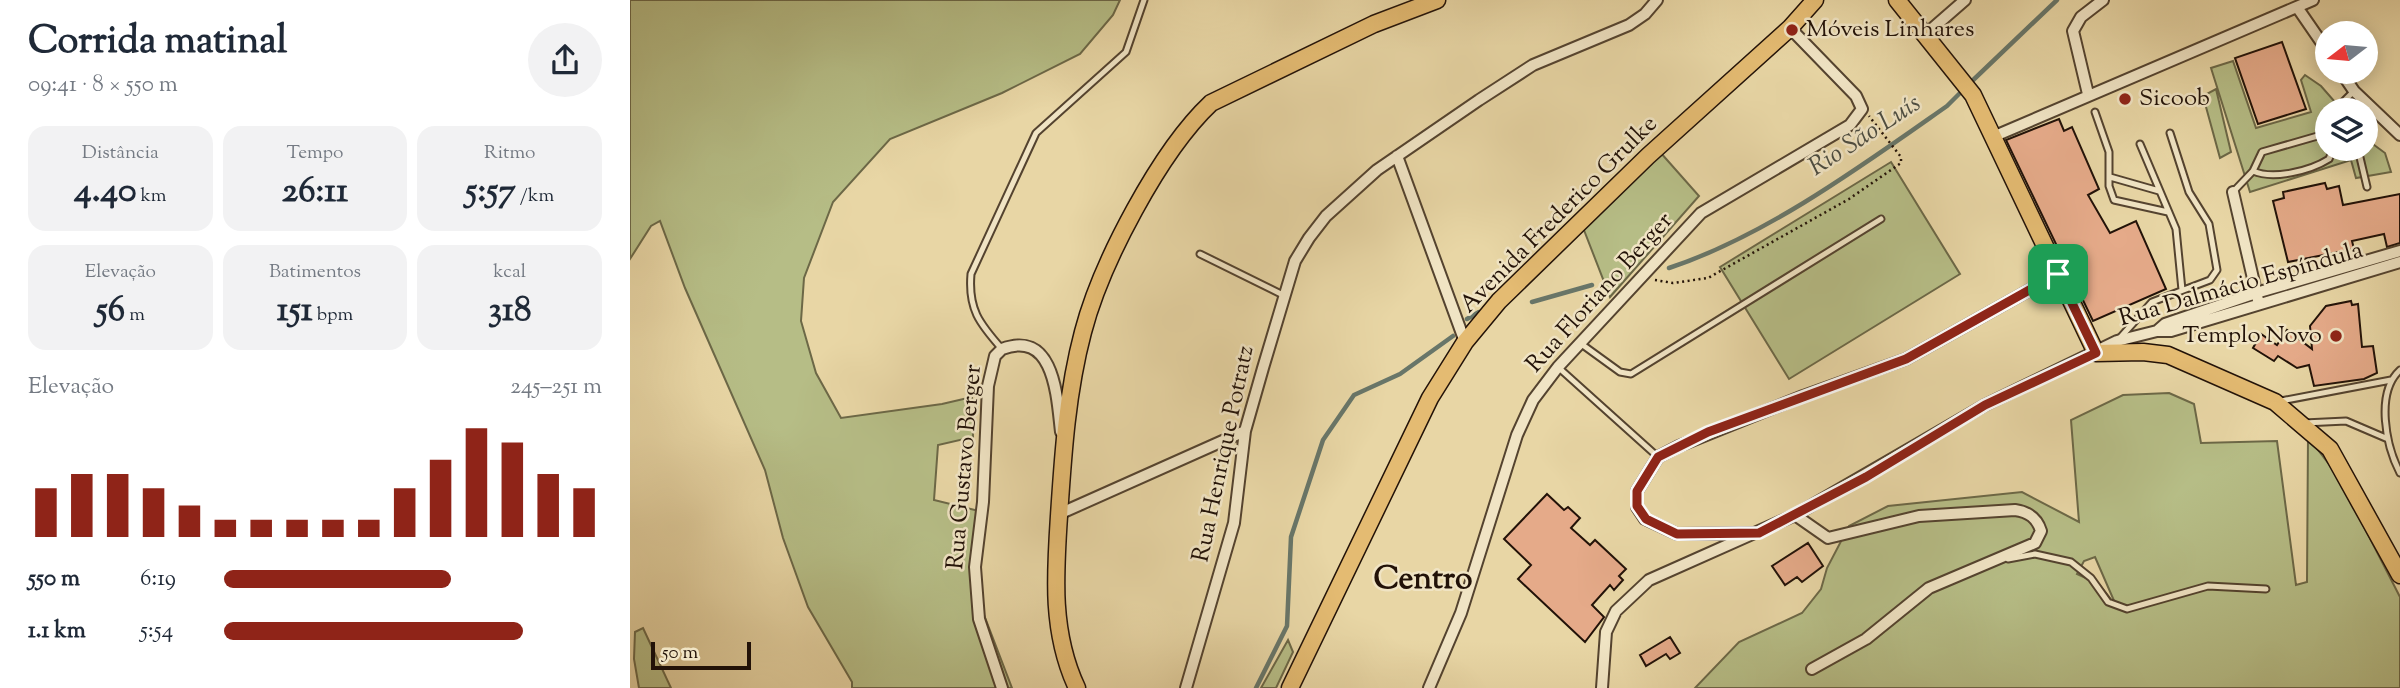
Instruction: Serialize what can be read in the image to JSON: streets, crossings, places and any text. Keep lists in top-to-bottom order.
{
  "streets": {
    "main road": ["Avenida Frederico Grulke"],
    "street": [
      "Rua Dalmácio Espíndula",
      "Rua Floriano Berger",
      "Rua Henrique Potratz",
      "Rua Gustavo Berger"
    ]
  },
  "districts": ["Centro"],
  "water": ["Rio São Luís"],
  "places": ["Móveis Linhares", "Sicoob", "Templo Novo"],
  "scale_bar": "50 m",
  "north": "left",
  "page": {
    "heading": ["Corrida matinal", "09:41 · 8 × 550 m"],
    "stats": [
      ["Distância", "4.40 km"],
      ["Tempo", "26:11"],
      ["Ritmo", "5:57 /km"],
      ["Elevação", "56 m"],
      ["Batimentos", "151 bpm"],
      ["kcal", "318"]
    ],
    "chart": ["Elevação", "245–251 m"],
    "list": [
      {
        "name": "550 m",
        "note": "6:19"
      },
      {
        "name": "1.1 km",
        "note": "5:54"
      }
    ],
    "scale": "50 m"
  }
}
